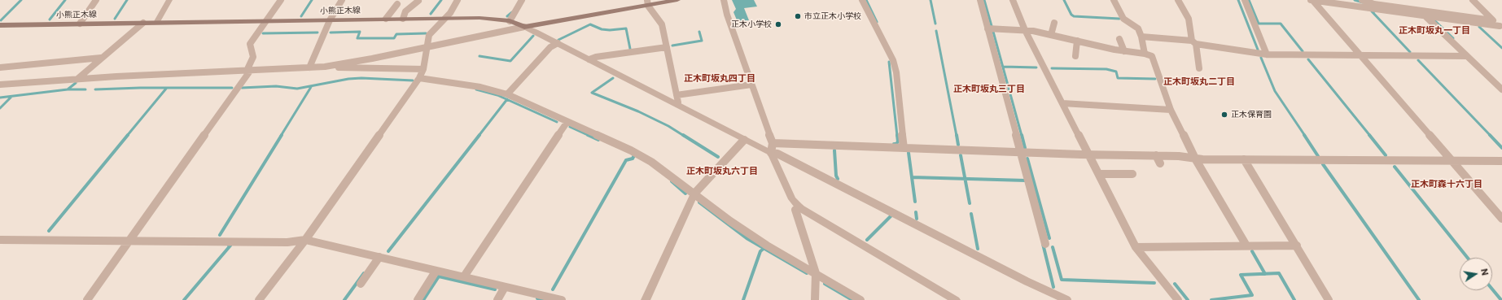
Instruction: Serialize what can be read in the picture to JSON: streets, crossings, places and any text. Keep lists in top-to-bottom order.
{
  "streets": {
    "main road": ["小熊正木線"]
  },
  "districts": [
    "正木町坂丸一丁目",
    "正木町坂丸四丁目",
    "正木町坂丸二丁目",
    "正木町坂丸三丁目",
    "正木町坂丸六丁目",
    "正木町森十六丁目"
  ],
  "places": ["市立正木小学校", "正木小学校", "正木保育園"],
  "north": "right"
}
